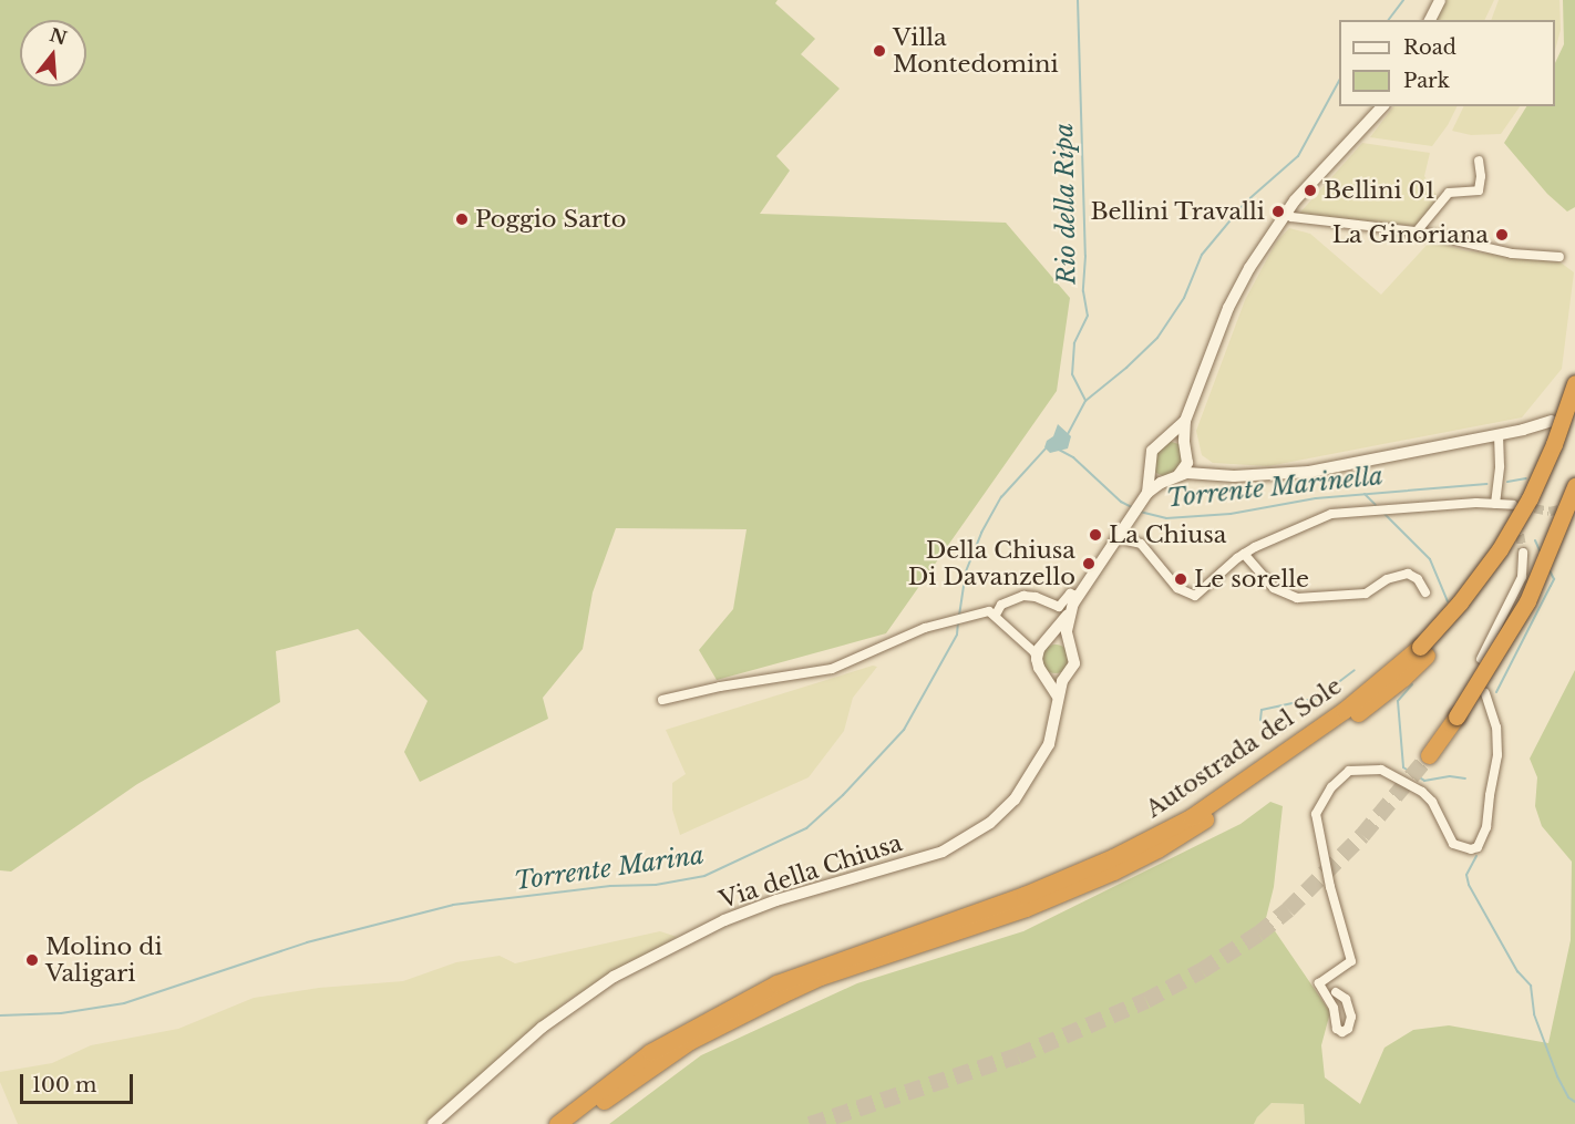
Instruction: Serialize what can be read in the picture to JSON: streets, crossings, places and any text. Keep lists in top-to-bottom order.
{
  "streets": {
    "highway": ["Autostrada del Sole"],
    "main road": ["Via della Chiusa"]
  },
  "water": ["Rio della Ripa", "Torrente Marinella", "Torrente Marina"],
  "places": [
    "Villa Montedomini",
    "Bellini 01",
    "Bellini Travalli",
    "Poggio Sarto",
    "La Ginoriana",
    "La Chiusa",
    "Della Chiusa Di Davanzello",
    "Le sorelle",
    "Molino di Valigari"
  ],
  "legend": ["Road", "Park"],
  "scale_bar": "100 m",
  "north": "top"
}
